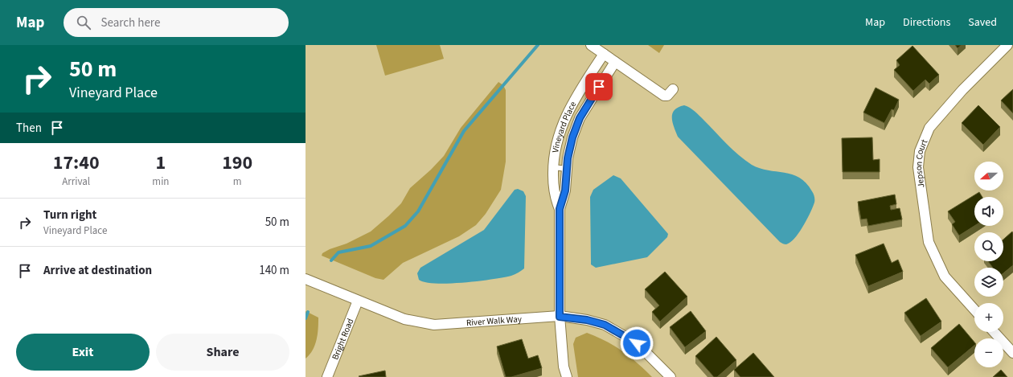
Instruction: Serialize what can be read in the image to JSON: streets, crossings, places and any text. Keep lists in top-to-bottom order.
{
  "streets": {
    "street": [
      "Vineyard Place",
      "Jepson Court",
      "River Walk Way",
      "Bright Road"
    ]
  },
  "crossings": [
    ["Vineyard Place", "River Walk Way"],
    ["River Walk Way", "Bright Road"]
  ],
  "north": "left",
  "page": {
    "header": "Map",
    "search": "Search here",
    "nav": ["Map", "Directions", "Saved"],
    "turn": ["50 m", "Vineyard Place"],
    "then": "Then",
    "eta": [
      "17:40",
      "Arrival",
      "1",
      "min",
      "190",
      "m"
    ],
    "map_buttons": ["+", "−"],
    "list": [
      {
        "name": "Turn right",
        "note": "Vineyard Place",
        "value": "50 m"
      },
      {
        "name": "Arrive at destination",
        "value": "140 m"
      }
    ],
    "buttons": ["Exit", "Share"]
  }
}
